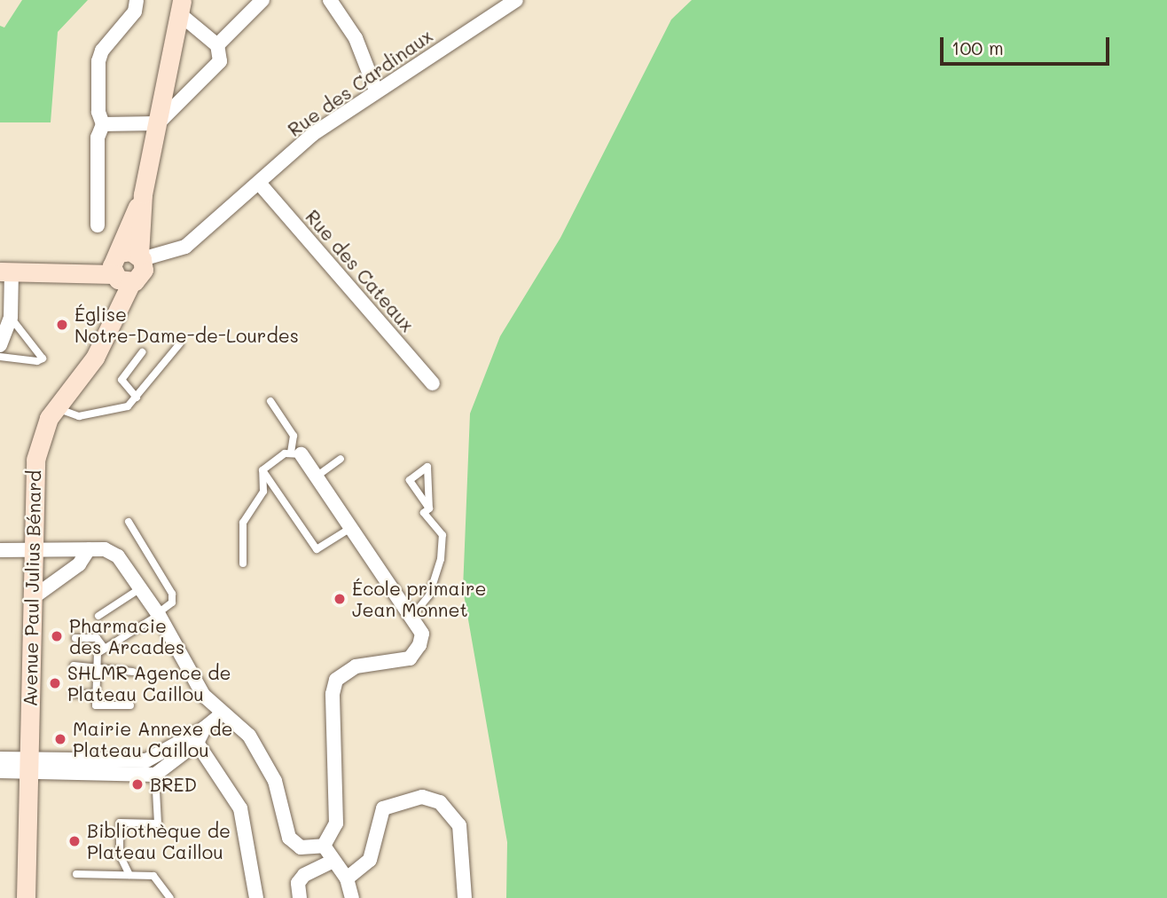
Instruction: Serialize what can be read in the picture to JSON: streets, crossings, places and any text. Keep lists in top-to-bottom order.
{
  "streets": {
    "main road": ["Avenue Paul Julius Bénard"],
    "street": ["Rue des Cardinaux", "Rue des Cateaux"]
  },
  "crossings": [
    ["Rue des Cardinaux", "Rue des Cateaux"],
    ["Rue des Cardinaux", "Avenue Paul Julius Bénard"]
  ],
  "places": [
    "Église Notre-Dame-de-Lourdes",
    "École primaire Jean Monnet",
    "Pharmacie des Arcades",
    "SHLMR Agence de Plateau Caillou",
    "Mairie Annexe de Plateau Caillou",
    "BRED",
    "Bibliothèque de Plateau Caillou"
  ],
  "scale_bar": "100 m"
}
